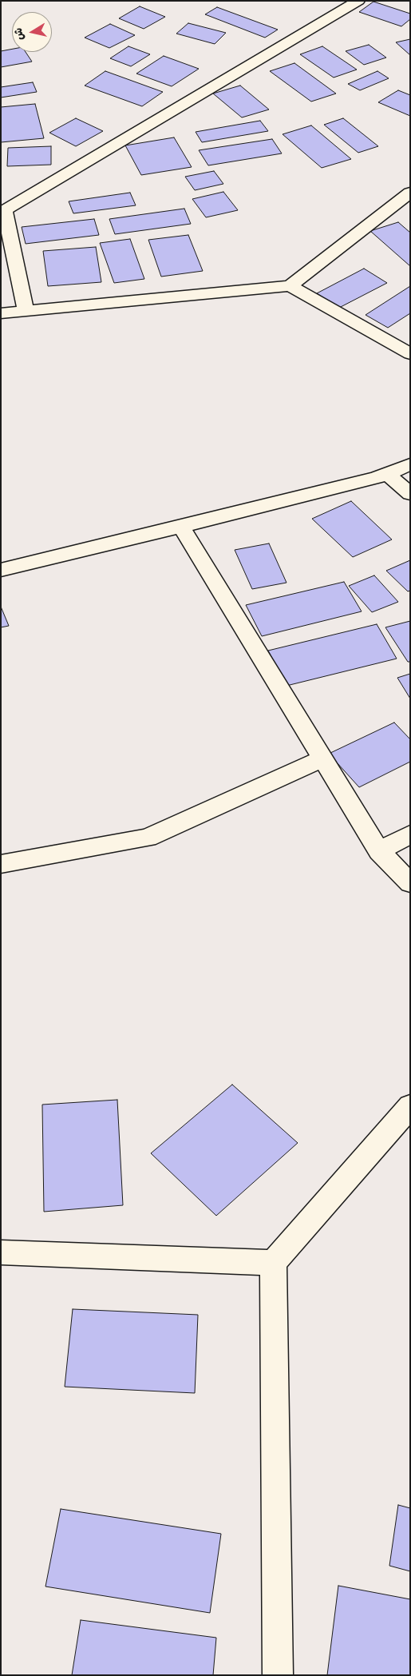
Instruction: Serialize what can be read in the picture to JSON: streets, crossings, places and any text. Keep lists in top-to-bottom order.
{
  "north": "left"
}
